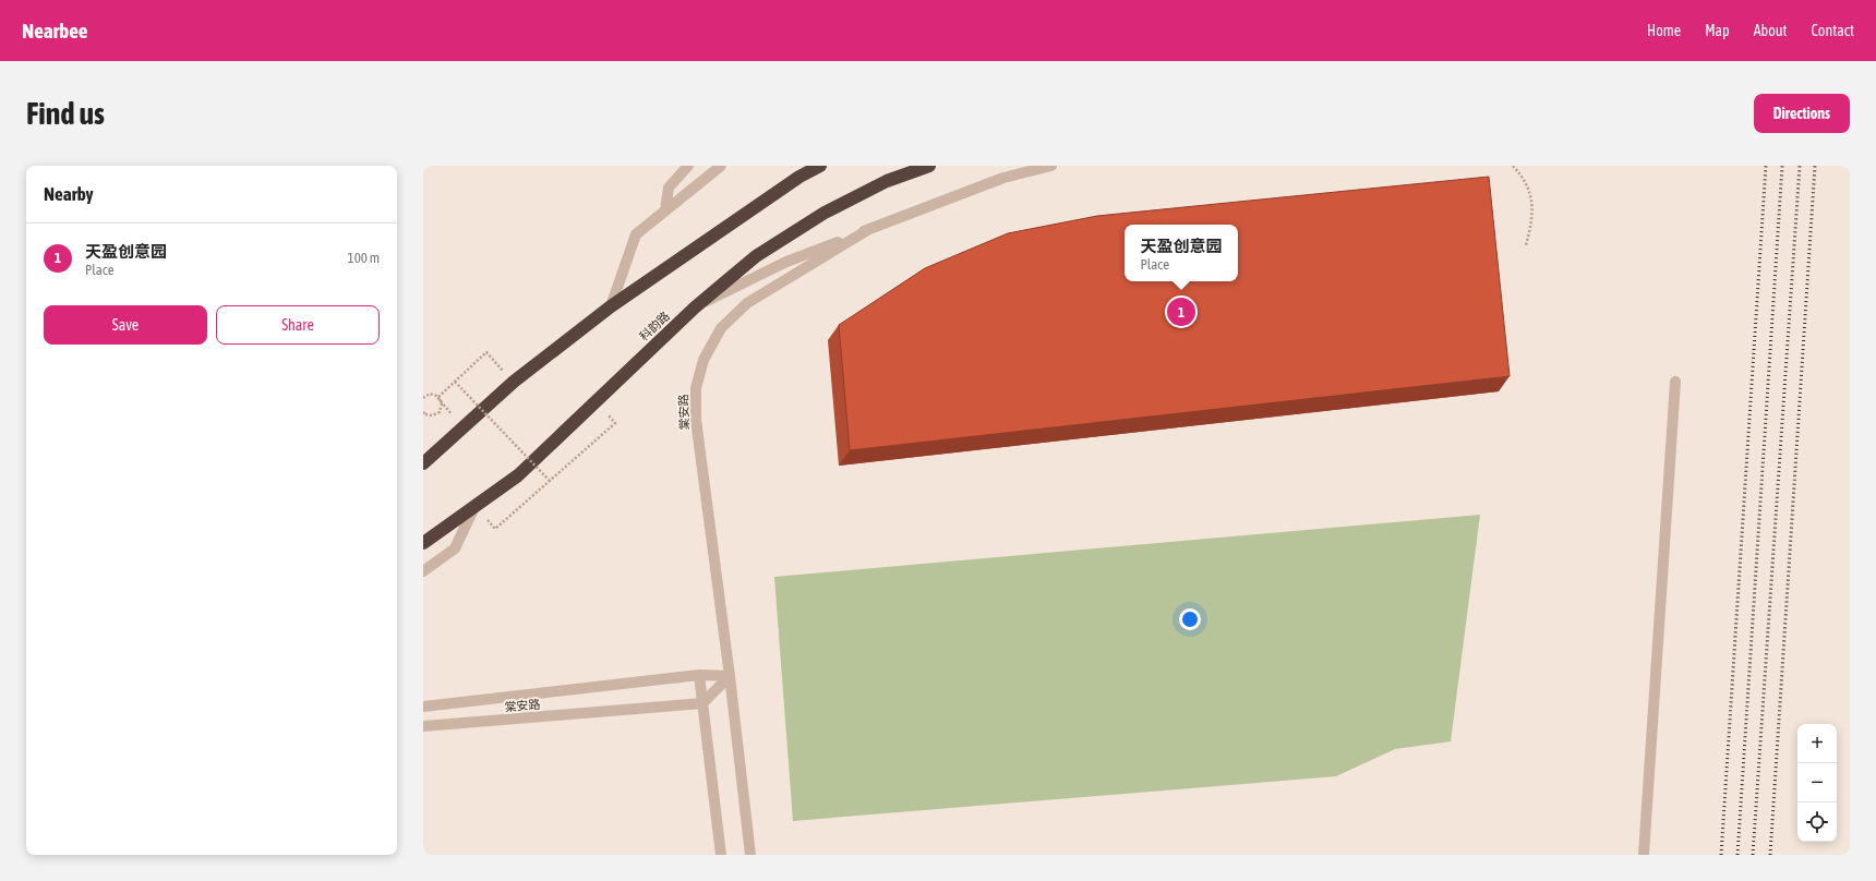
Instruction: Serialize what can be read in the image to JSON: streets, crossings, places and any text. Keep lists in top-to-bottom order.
{
  "streets": {
    "highway": ["科韵路"],
    "street": ["棠安路"]
  },
  "page": {
    "header": "Nearbee",
    "nav": [
      "Home",
      "Map",
      "About",
      "Contact"
    ],
    "buttons": [
      "Directions",
      ["Save", "Share"]
    ],
    "title": "Find us",
    "heading": "Nearby",
    "list": [
      {
        "mark": "1",
        "name": "天盈创意园",
        "note": "Place",
        "value": "100 m"
      }
    ],
    "popup": ["天盈创意园", "Place"],
    "pins": "1",
    "map_buttons": ["+", "−"]
  }
}
